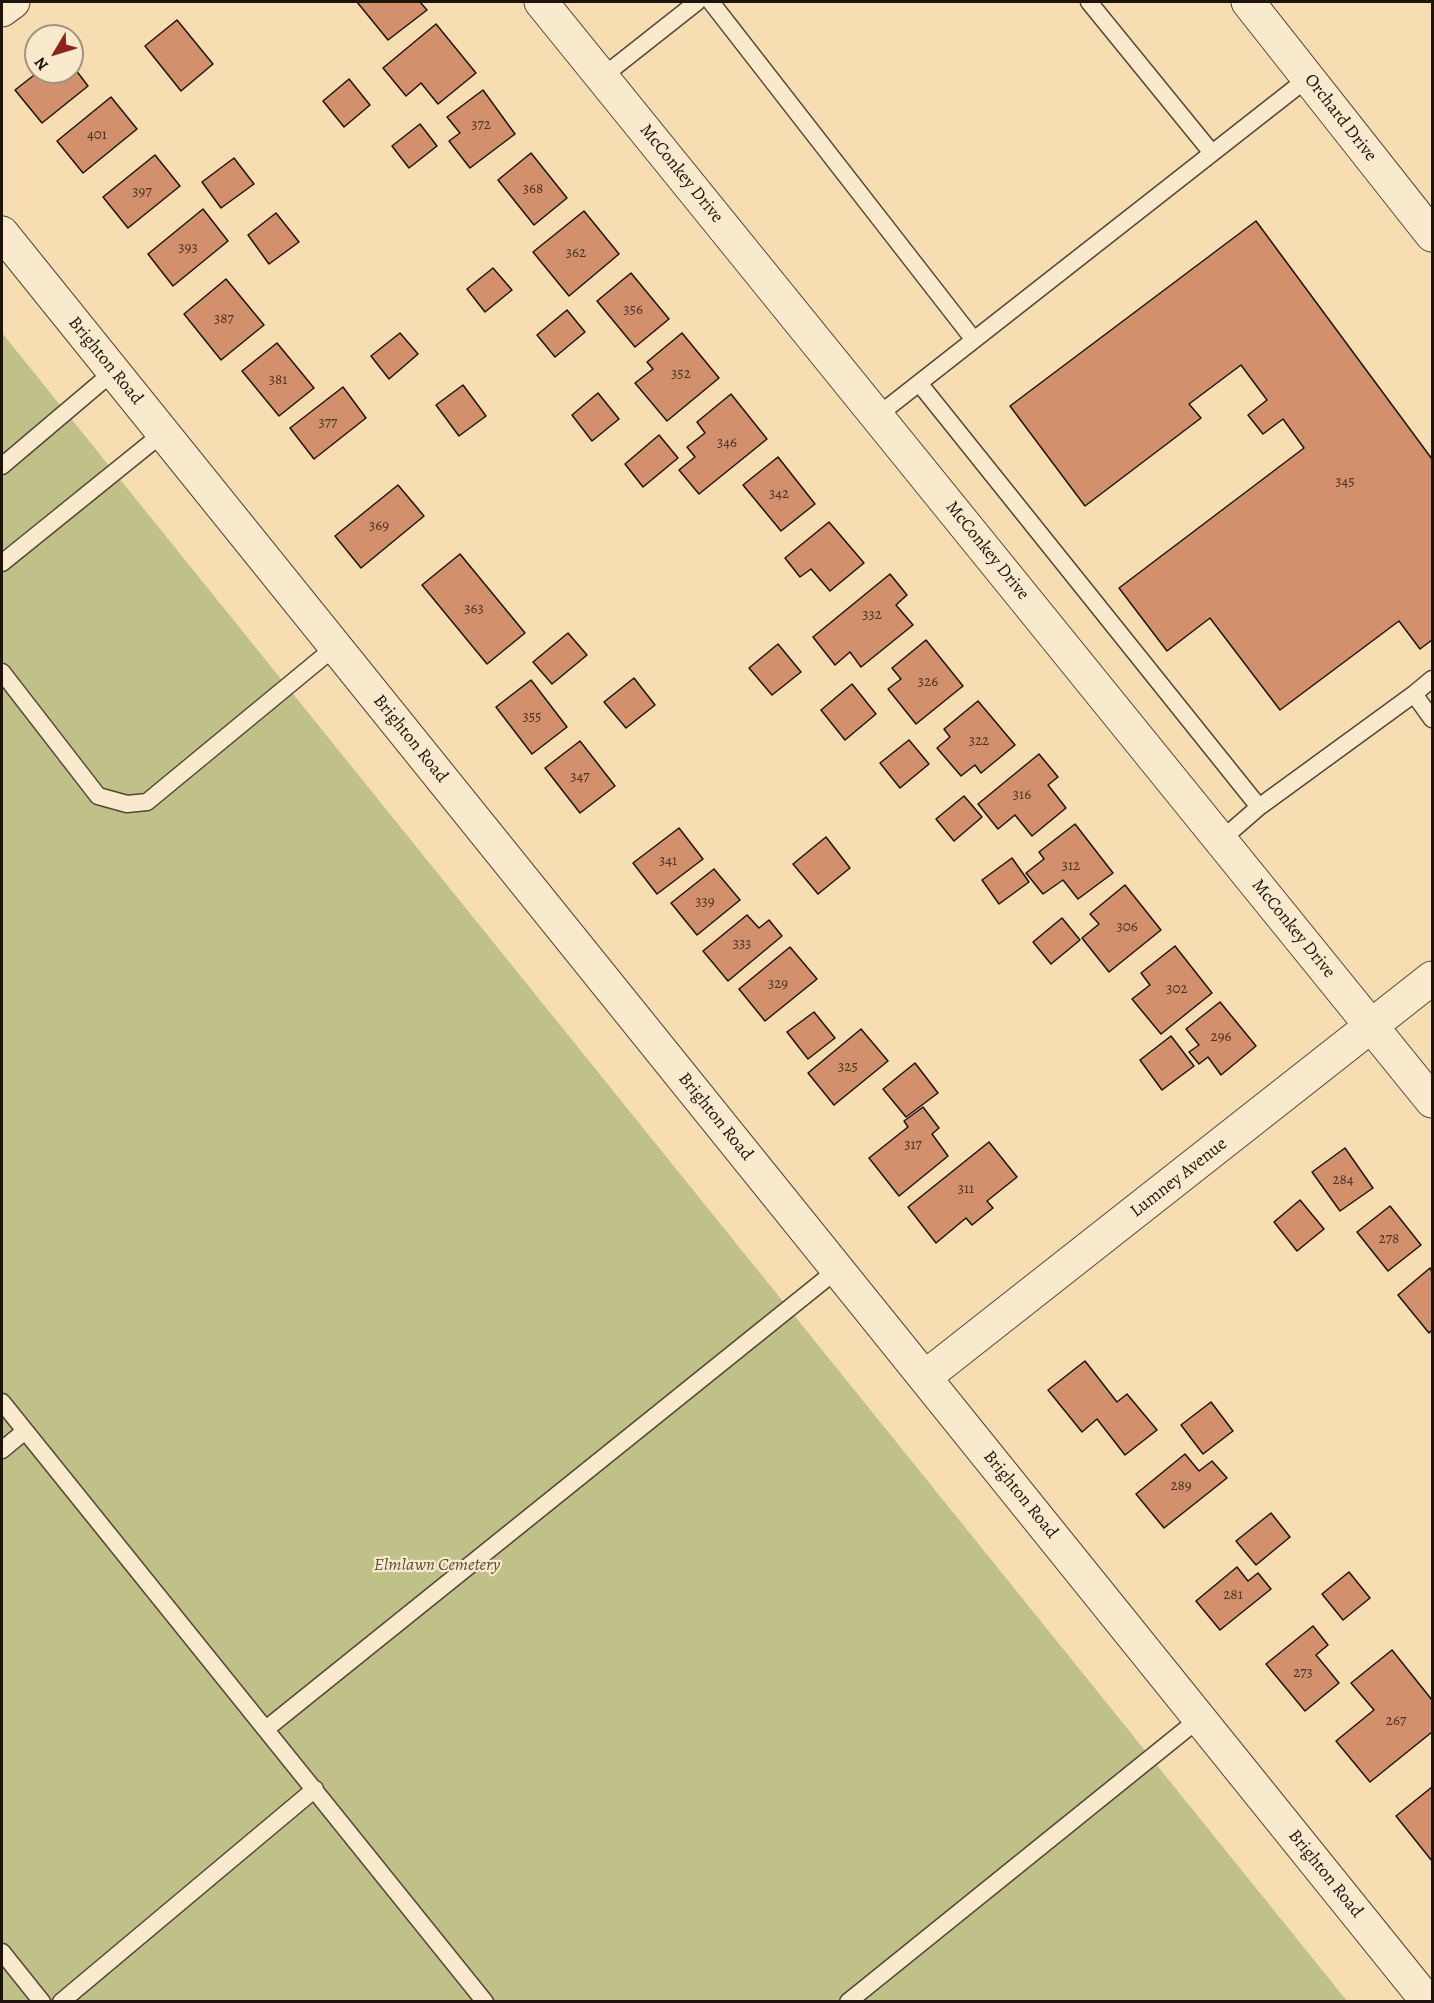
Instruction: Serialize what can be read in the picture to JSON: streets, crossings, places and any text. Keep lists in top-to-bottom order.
{
  "streets": {
    "street": [
      "Orchard Drive",
      "McConkey Drive",
      "Brighton Road",
      "Lumney Avenue"
    ]
  },
  "crossings": [
    ["McConkey Drive", "Lumney Avenue"],
    ["Brighton Road", "Lumney Avenue"]
  ],
  "parks": ["Elmlawn Cemetery"],
  "house_numbers": [
    "372",
    "401",
    "368",
    "397",
    "393",
    "362",
    "356",
    "387",
    "352",
    "381",
    "377",
    "346",
    "345",
    "342",
    "369",
    "363",
    "332",
    "326",
    "355",
    "322",
    "347",
    "316",
    "341",
    "312",
    "339",
    "306",
    "333",
    "329",
    "302",
    "296",
    "325",
    "317",
    "284",
    "311",
    "278",
    "289",
    "281",
    "273",
    "267"
  ],
  "north": "bottom left"
}
